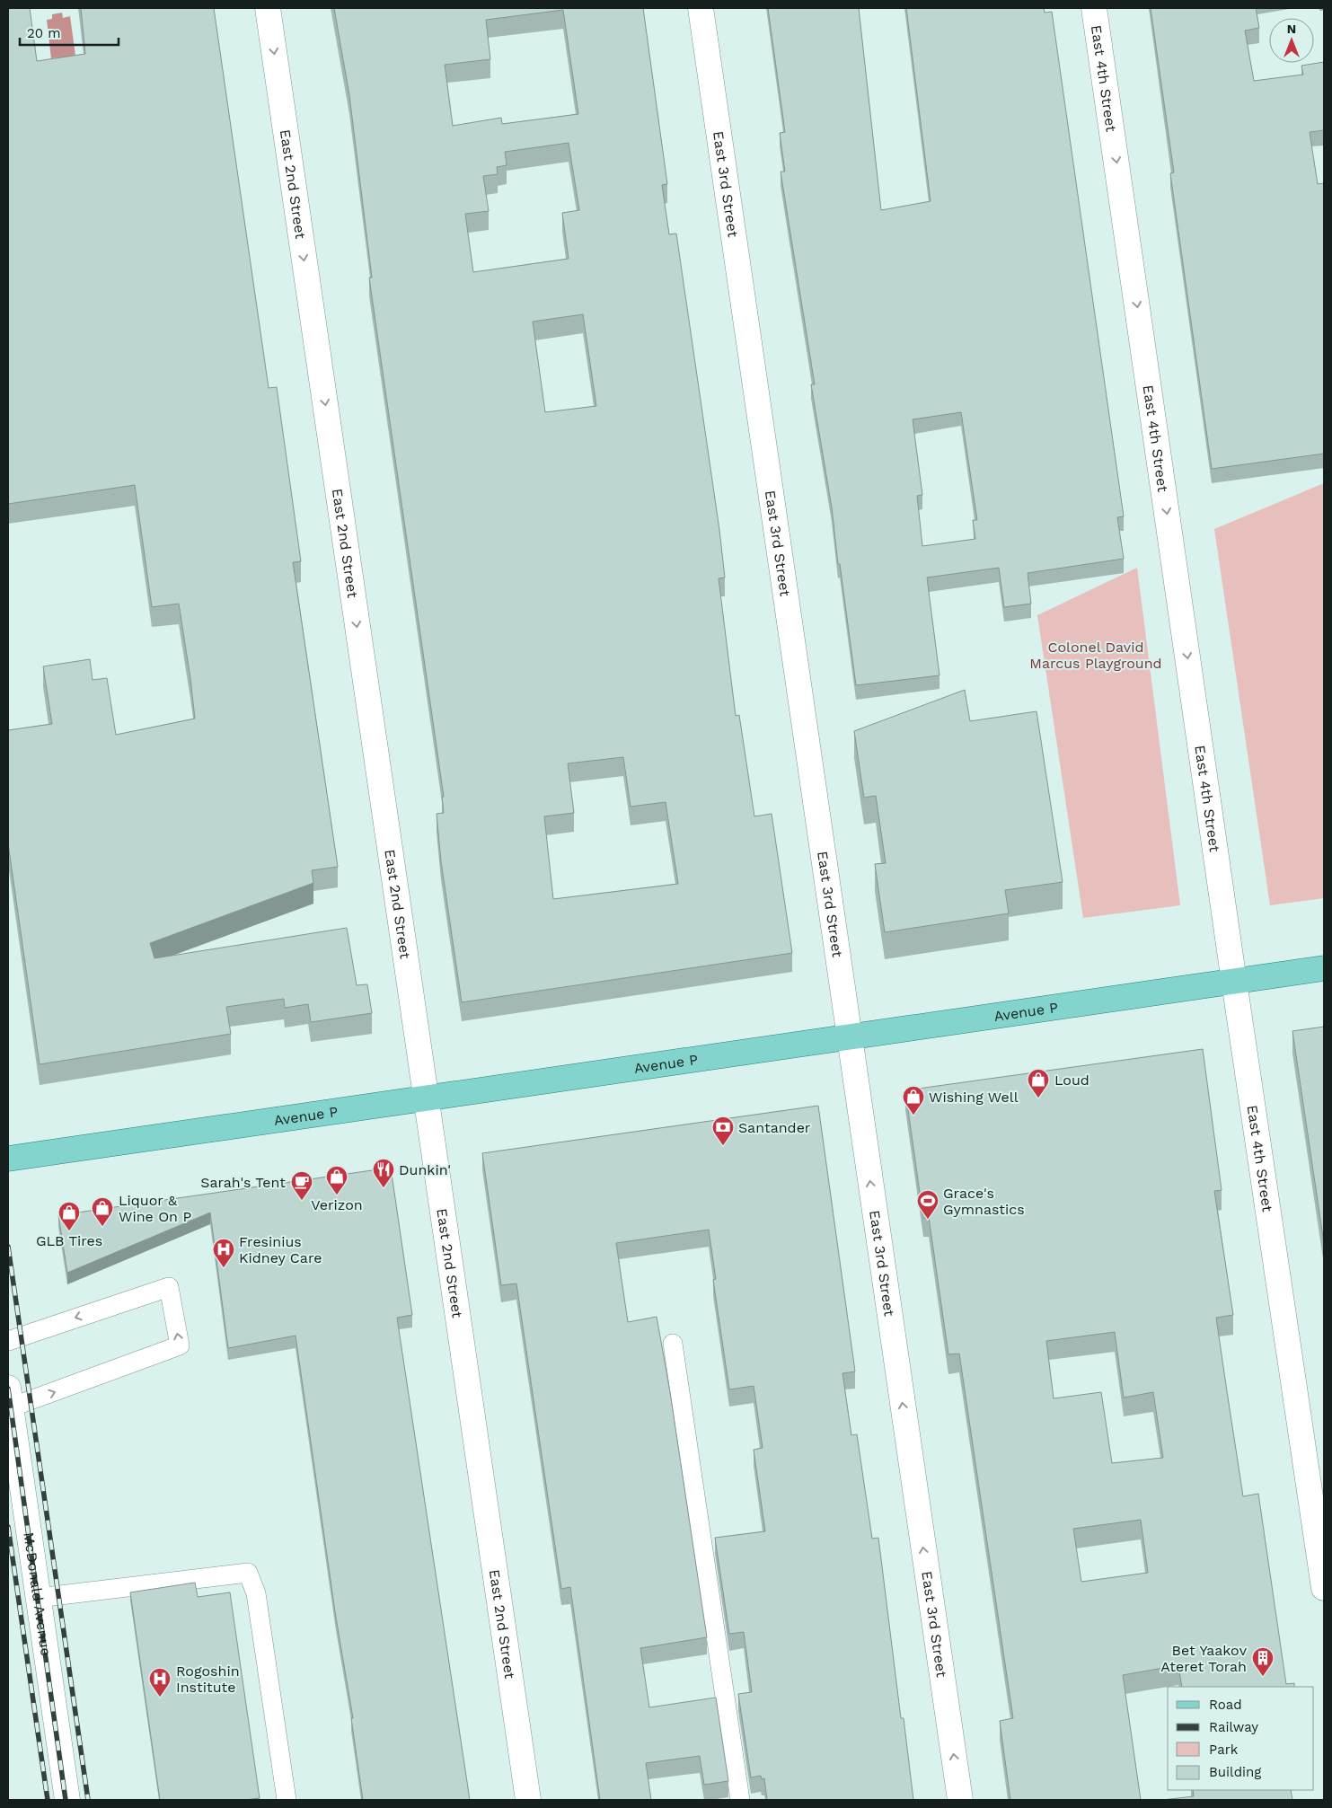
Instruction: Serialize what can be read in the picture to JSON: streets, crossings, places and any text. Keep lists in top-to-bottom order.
{
  "streets": {
    "main road": ["Avenue P"],
    "street": [
      "East 4th Street",
      "East 2nd Street",
      "East 3rd Street",
      "McDonald Avenue"
    ]
  },
  "crossings": [
    ["East 4th Street", "Avenue P"],
    ["East 2nd Street", "Avenue P"],
    ["East 3rd Street", "Avenue P"]
  ],
  "one_way": ["East 4th Street", "East 2nd Street", "East 3rd Street"],
  "parks": ["Colonel David Marcus Playground"],
  "places": {
    "shop": [
      "Loud",
      "Wishing Well",
      "Verizon",
      "Liquor & Wine On P",
      "GLB Tires"
    ],
    "bank": ["Santander"],
    "restaurant": ["Dunkin'"],
    "cafe": ["Sarah's Tent"],
    "sports": ["Grace's Gymnastics"],
    "hospital": ["Fresinius Kidney Care", "Rogoshin Institute"],
    "building": ["Bet Yaakov Ateret Torah"]
  },
  "legend": [
    "Road",
    "Railway",
    "Park",
    "Building"
  ],
  "scale_bar": "20 m",
  "north": "top"
}
